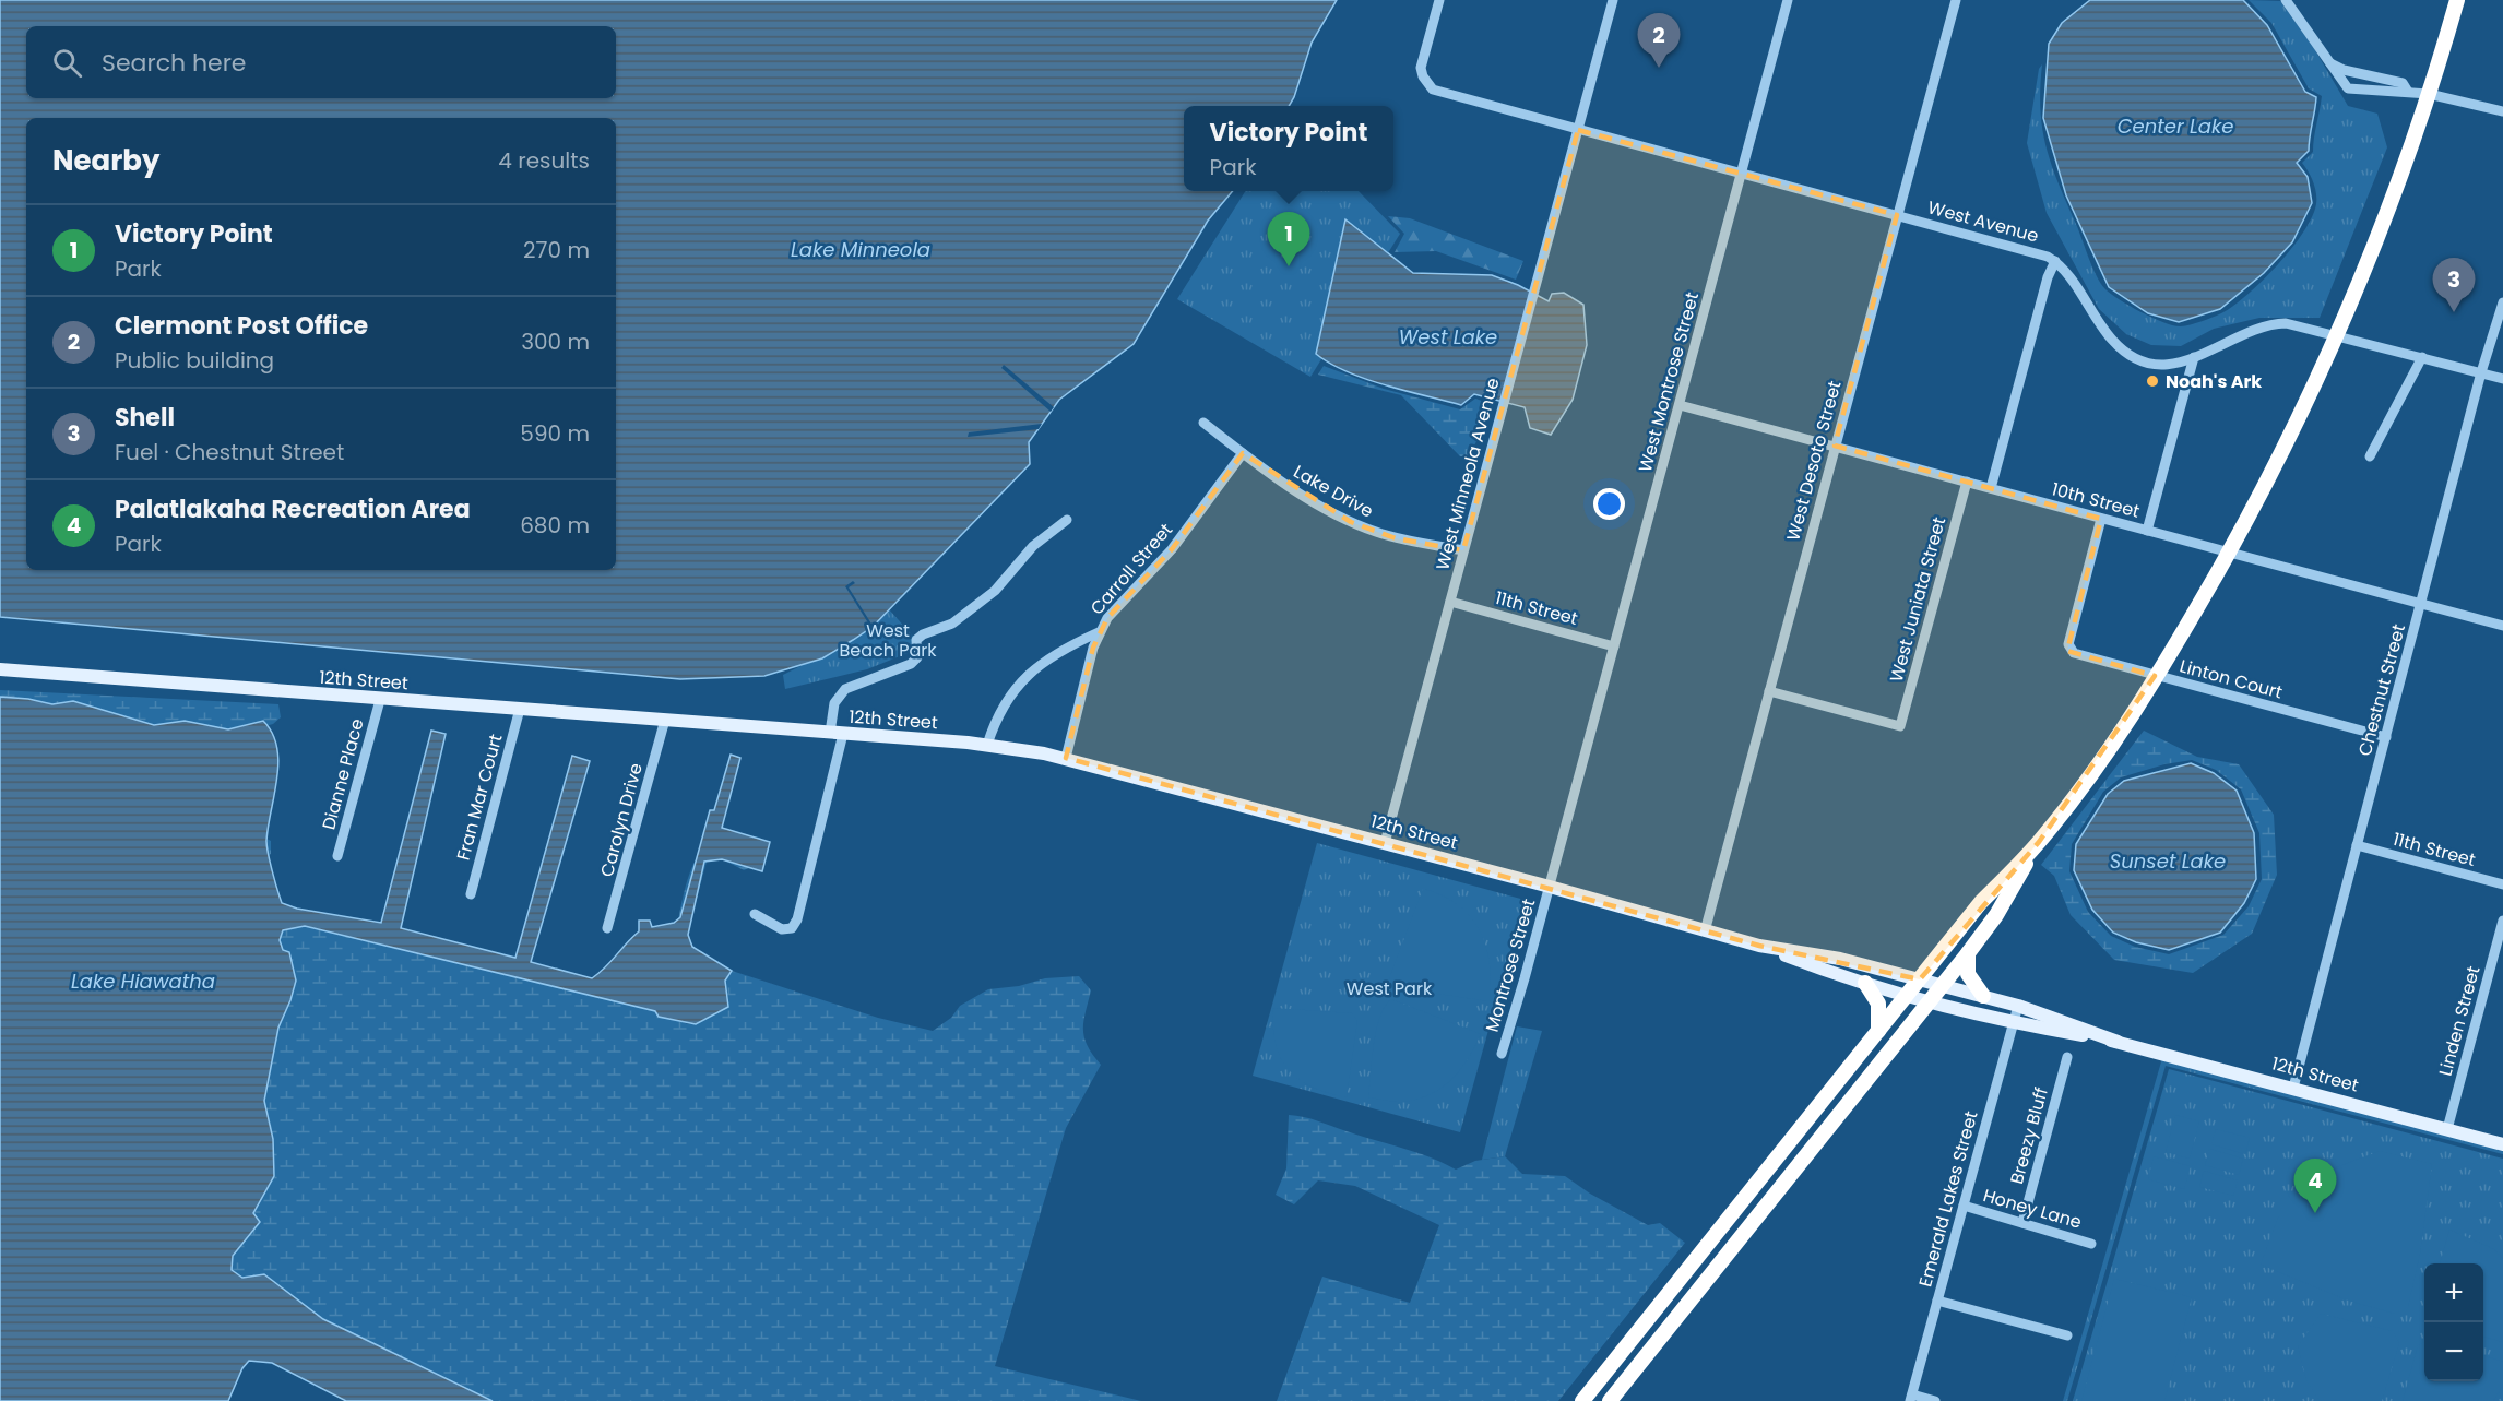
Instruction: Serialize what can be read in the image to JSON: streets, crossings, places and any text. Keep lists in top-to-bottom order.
{
  "streets": {
    "main road": ["12th Street"],
    "street": [
      "West Avenue",
      "West Montrose Street",
      "West Desoto Street",
      "West Minneola Avenue",
      "Lake Drive",
      "10th Street",
      "Carroll Street",
      "West Juniata Street",
      "11th Street",
      "Linton Court",
      "Chestnut Street",
      "Dianne Place",
      "Fran Mar Court",
      "Carolyn Drive",
      "Montrose Street",
      "Linden Street",
      "Breezy Bluff",
      "Emerald Lakes Street",
      "Honey Lane"
    ]
  },
  "crossings": [
    ["West Avenue", "West Montrose Street"],
    ["West Avenue", "West Desoto Street"],
    ["West Avenue", "West Minneola Avenue"],
    ["West Avenue", "Chestnut Street"],
    ["West Montrose Street", "10th Street"],
    ["West Montrose Street", "11th Street"],
    ["West Montrose Street", "12th Street"],
    ["West Montrose Street", "Montrose Street"],
    ["West Desoto Street", "10th Street"],
    ["West Desoto Street", "West Juniata Street"],
    ["West Desoto Street", "12th Street"],
    ["West Minneola Avenue", "Lake Drive"],
    ["West Minneola Avenue", "11th Street"],
    ["West Minneola Avenue", "12th Street"],
    ["Lake Drive", "Carroll Street"],
    ["10th Street", "West Juniata Street"],
    ["10th Street", "Linton Court"],
    ["10th Street", "Chestnut Street"],
    ["Carroll Street", "12th Street"],
    ["11th Street", "Chestnut Street"],
    ["Linton Court", "Chestnut Street"],
    ["12th Street", "Chestnut Street"],
    ["12th Street", "Dianne Place"],
    ["12th Street", "Fran Mar Court"],
    ["12th Street", "Carolyn Drive"],
    ["12th Street", "Montrose Street"],
    ["12th Street", "Linden Street"],
    ["12th Street", "Emerald Lakes Street"],
    ["Breezy Bluff", "Honey Lane"],
    ["Emerald Lakes Street", "Honey Lane"]
  ],
  "water": [
    "Center Lake",
    "Lake Minneola",
    "West Lake",
    "Sunset Lake",
    "Lake Hiawatha"
  ],
  "parks": ["West Beach Park", "West Park"],
  "places": ["Noah's Ark"],
  "page": {
    "pins": [
      "2",
      "1",
      "3",
      "4"
    ],
    "search": "Search here",
    "popup": ["Victory Point", "Park"],
    "heading": ["Nearby", "4 results"],
    "list": [
      {
        "mark": "1",
        "name": "Victory Point",
        "note": "Park",
        "value": "270 m"
      },
      {
        "mark": "2",
        "name": "Clermont Post Office",
        "note": "Public building",
        "value": "300 m"
      },
      {
        "mark": "3",
        "name": "Shell",
        "note": "Fuel · Chestnut Street",
        "value": "590 m"
      },
      {
        "mark": "4",
        "name": "Palatlakaha Recreation Area",
        "note": "Park",
        "value": "680 m"
      }
    ],
    "map_buttons": ["+", "−"]
  }
}
